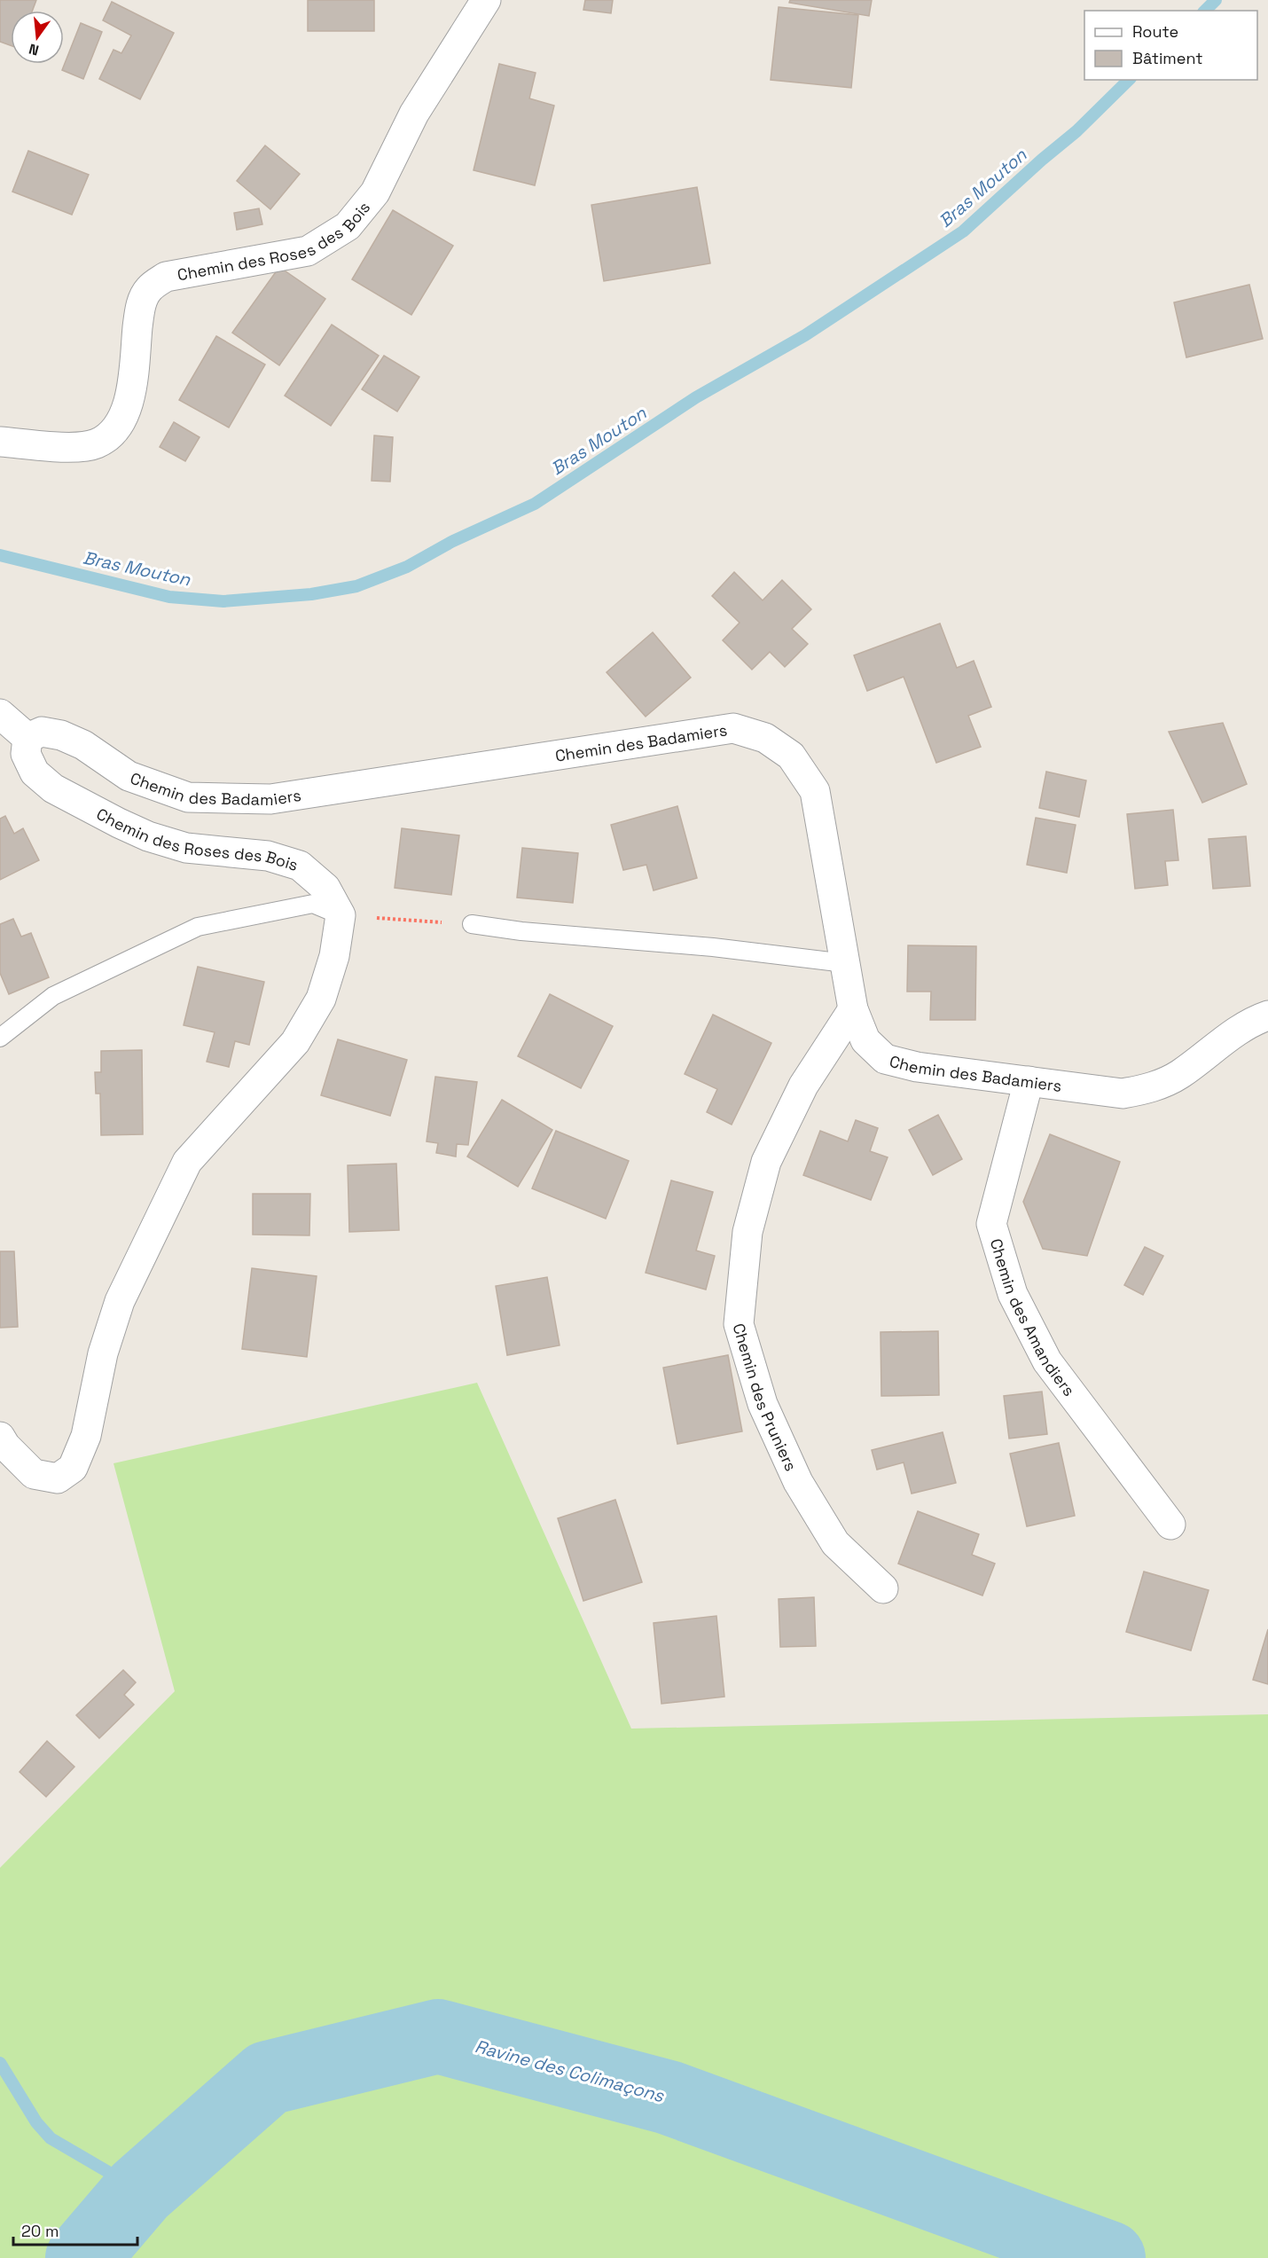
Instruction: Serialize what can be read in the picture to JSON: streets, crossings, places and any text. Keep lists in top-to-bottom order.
{
  "streets": {
    "street": [
      "Chemin des Roses des Bois",
      "Chemin des Badamiers",
      "Chemin des Amandiers",
      "Chemin des Pruniers"
    ]
  },
  "crossings": [
    ["Chemin des Roses des Bois", "Chemin des Badamiers"],
    ["Chemin des Badamiers", "Chemin des Amandiers"],
    ["Chemin des Badamiers", "Chemin des Pruniers"]
  ],
  "water": ["Bras Mouton", "Ravine des Colimaçons"],
  "legend": ["Route", "Bâtiment"],
  "scale_bar": "20 m",
  "north": "bottom"
}
